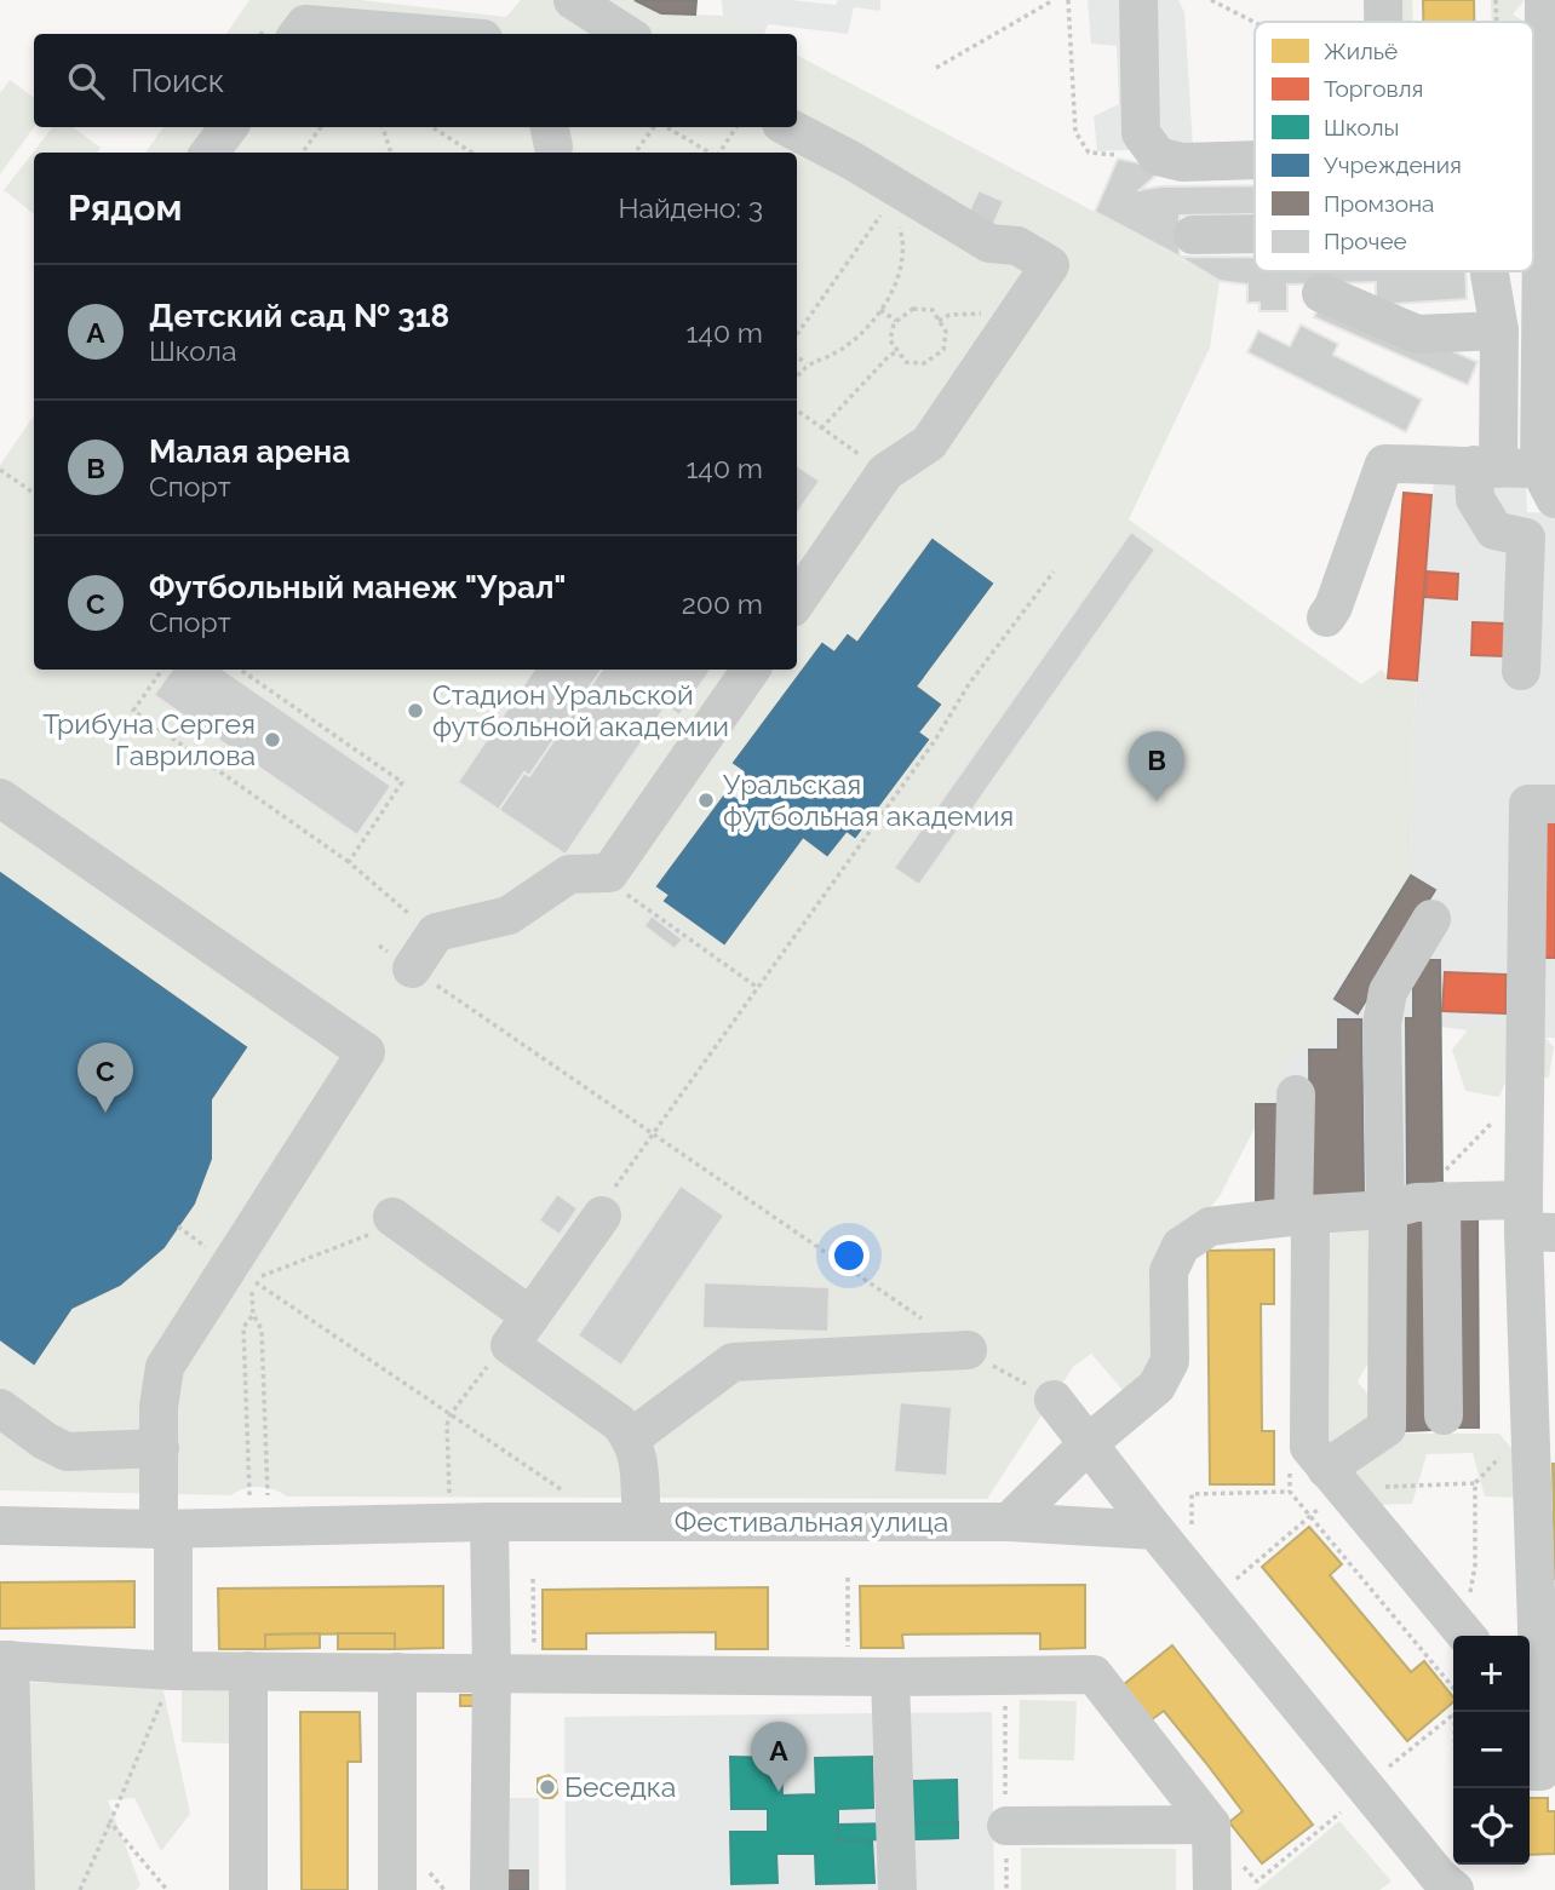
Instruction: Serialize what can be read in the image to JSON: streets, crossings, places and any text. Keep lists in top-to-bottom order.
{
  "streets": {
    "street": ["Фестивальная улица"]
  },
  "places": [
    "Стадион Уральской футбольной академии",
    "Трибуна Сергея Гаврилова",
    "Уральская футбольная академия",
    "Беседка"
  ],
  "legend": [
    "Жильё",
    "Торговля",
    "Школы",
    "Учреждения",
    "Промзона",
    "Прочее"
  ],
  "page": {
    "search": "Поиск",
    "heading": ["Рядом", "Найдено: 3"],
    "list": [
      {
        "mark": "A",
        "name": "Детский сад № 318",
        "note": "Школа",
        "value": "140 m"
      },
      {
        "mark": "B",
        "name": "Малая арена",
        "note": "Спорт",
        "value": "140 m"
      },
      {
        "mark": "C",
        "name": "Футбольный манеж \"Урал\"",
        "note": "Спорт",
        "value": "200 m"
      }
    ],
    "pins": ["B", "C", "A"],
    "map_buttons": ["+", "−"]
  }
}
